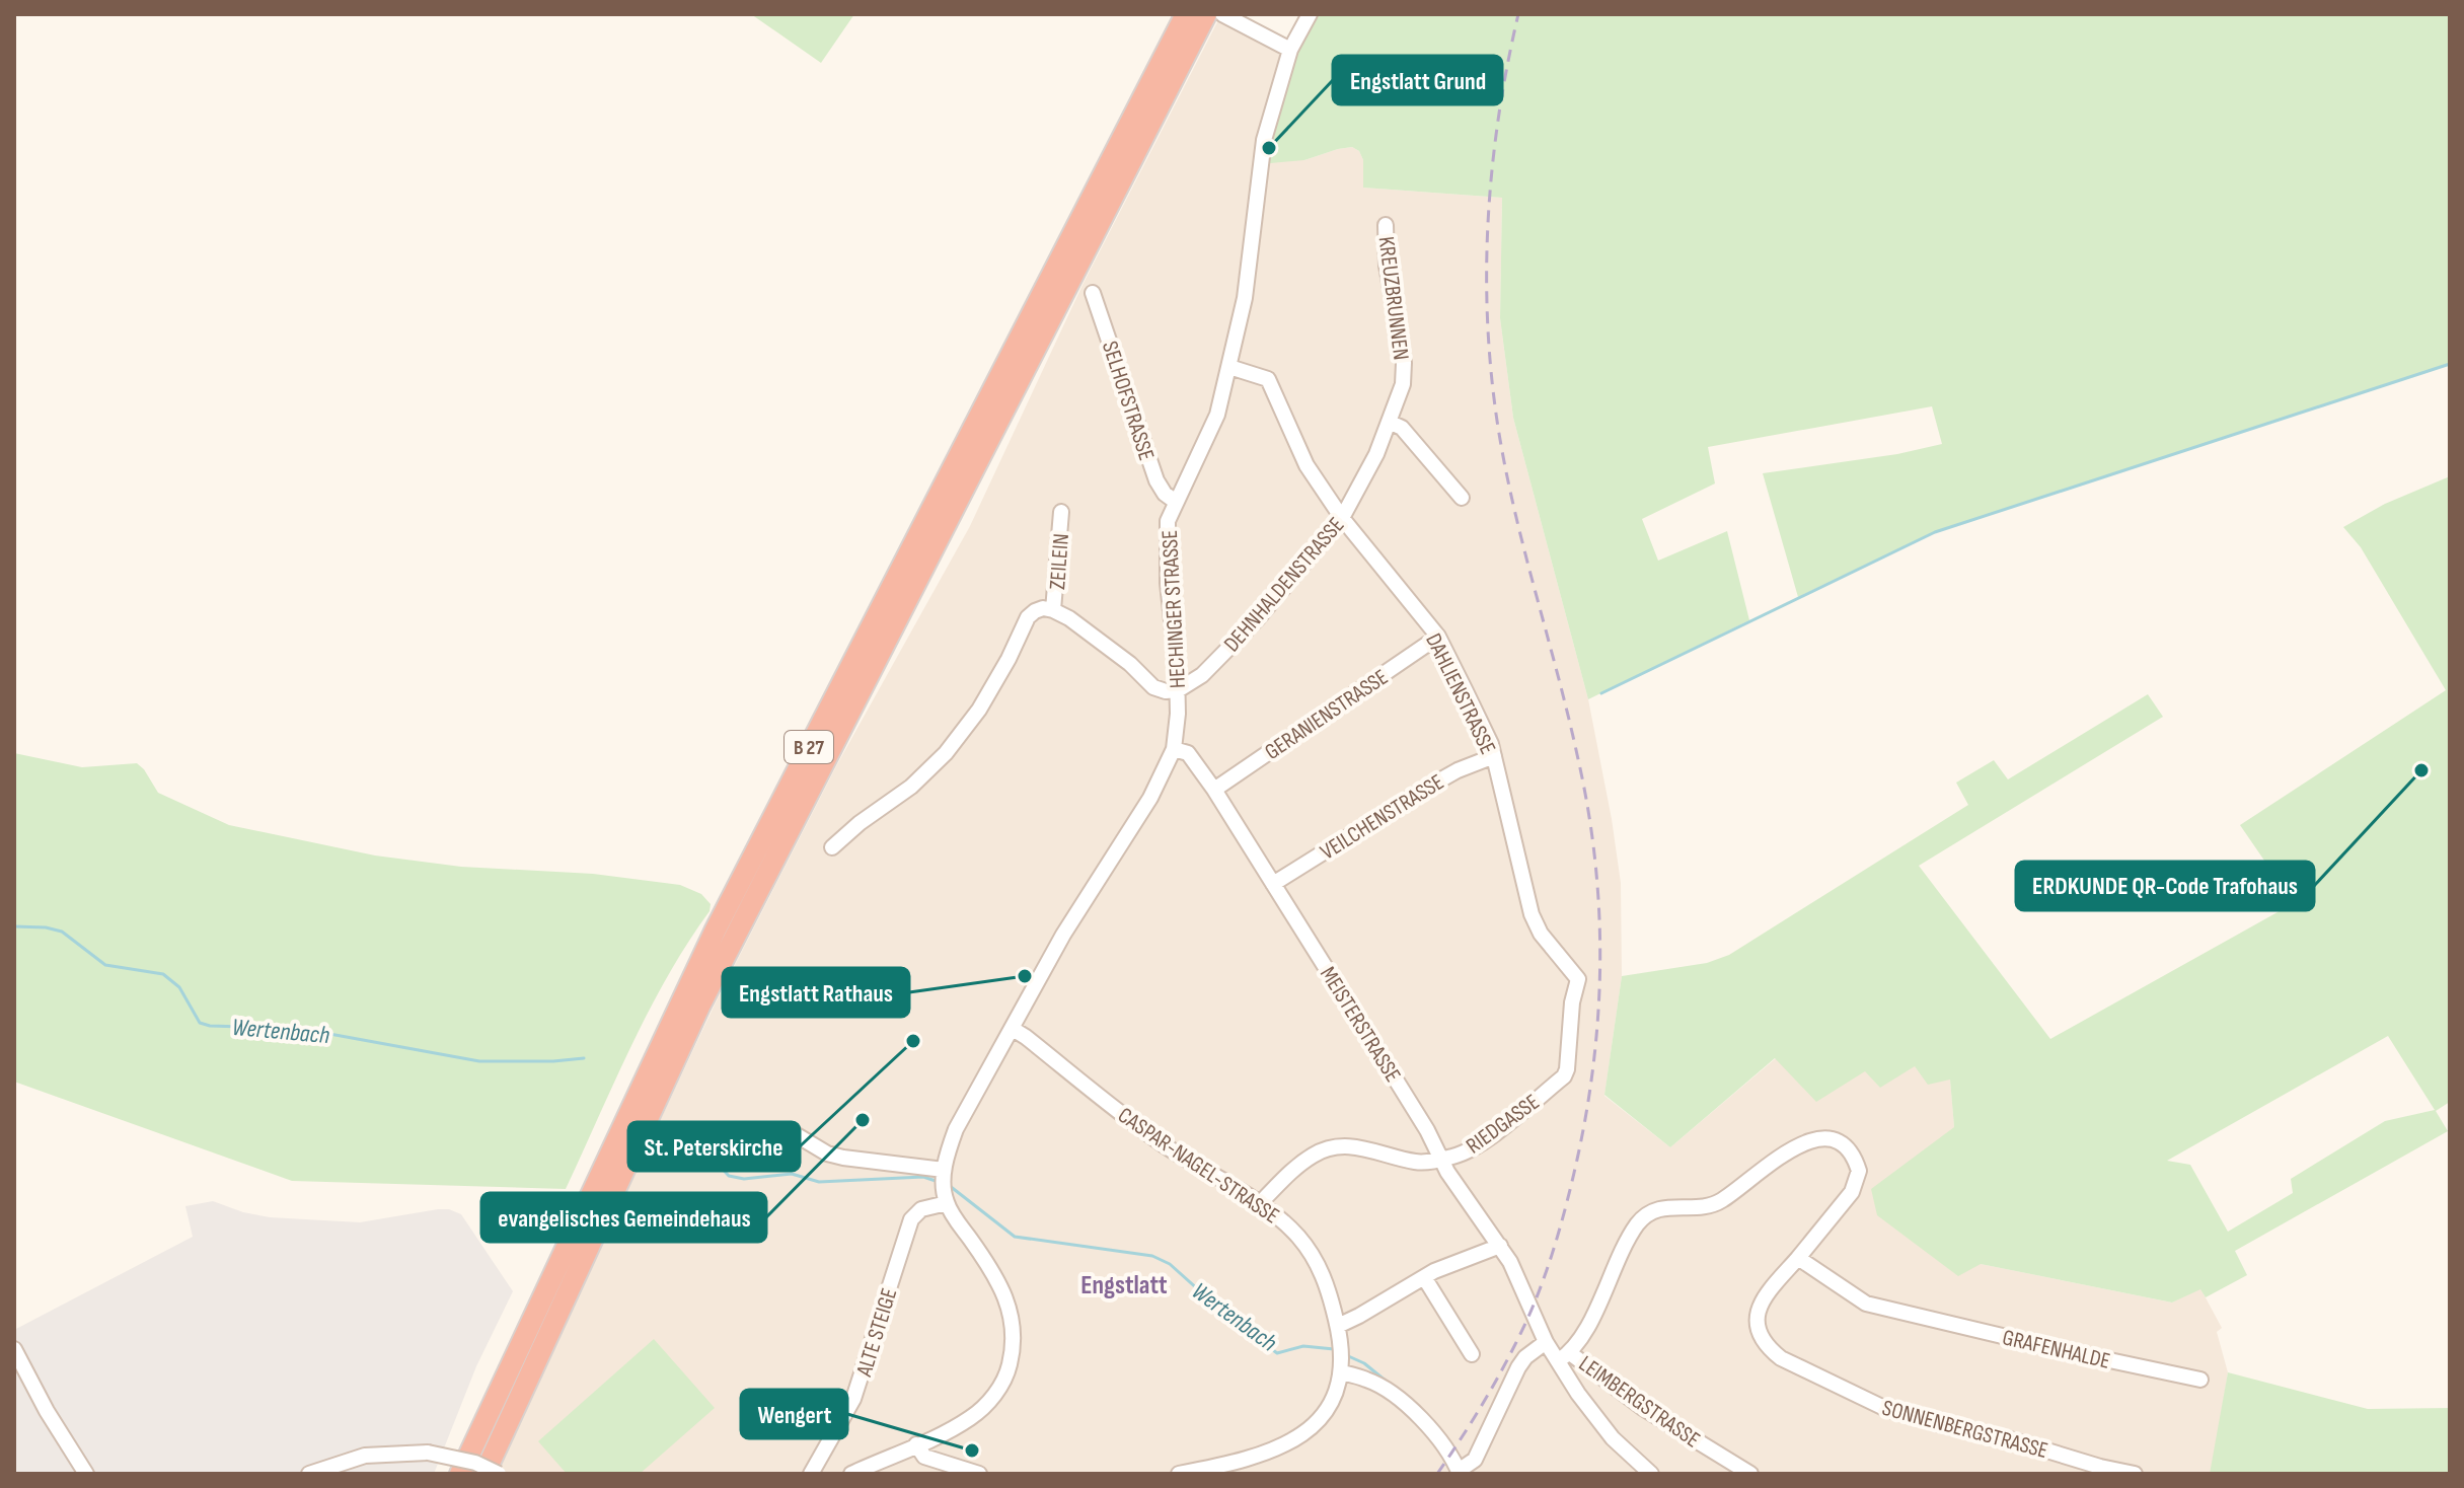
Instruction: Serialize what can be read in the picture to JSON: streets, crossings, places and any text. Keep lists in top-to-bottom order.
{
  "streets": {
    "highway": ["B 27"],
    "street": [
      "KREUZBRUNNEN",
      "SELHOFSTRASSE",
      "ZEILEIN",
      "DEHNHALDENSTRASSE",
      "HECHINGER STRASSE",
      "DAHLIENSTRASSE",
      "GERANIENSTRASSE",
      "VEILCHENSTRASSE",
      "MEISTERSTRASSE",
      "RIEDGASSE",
      "CASPAR-NAGEL-STRASSE",
      "ALTE STEIGE",
      "GRAFENHALDE",
      "LEIMBERGSTRASSE",
      "SONNENBERGSTRASSE"
    ]
  },
  "crossings": [
    ["KREUZBRUNNEN", "DEHNHALDENSTRASSE"],
    ["SELHOFSTRASSE", "HECHINGER STRASSE"],
    ["DEHNHALDENSTRASSE", "HECHINGER STRASSE"],
    ["DEHNHALDENSTRASSE", "DAHLIENSTRASSE"],
    ["HECHINGER STRASSE", "DAHLIENSTRASSE"],
    ["HECHINGER STRASSE", "MEISTERSTRASSE"],
    ["HECHINGER STRASSE", "CASPAR-NAGEL-STRASSE"],
    ["HECHINGER STRASSE", "ALTE STEIGE"],
    ["DAHLIENSTRASSE", "GERANIENSTRASSE"],
    ["DAHLIENSTRASSE", "VEILCHENSTRASSE"],
    ["DAHLIENSTRASSE", "RIEDGASSE"],
    ["GERANIENSTRASSE", "MEISTERSTRASSE"],
    ["VEILCHENSTRASSE", "MEISTERSTRASSE"],
    ["MEISTERSTRASSE", "RIEDGASSE"],
    ["MEISTERSTRASSE", "LEIMBERGSTRASSE"],
    ["MEISTERSTRASSE", "SONNENBERGSTRASSE"],
    ["RIEDGASSE", "CASPAR-NAGEL-STRASSE"],
    ["GRAFENHALDE", "SONNENBERGSTRASSE"],
    ["LEIMBERGSTRASSE", "SONNENBERGSTRASSE"]
  ],
  "districts": ["Engstlatt"],
  "water": ["Wertenbach"],
  "places": [
    "Engstlatt Grund",
    "ERDKUNDE QR-Code Trafohaus",
    "Engstlatt Rathaus",
    "St. Peterskirche",
    "evangelisches Gemeindehaus",
    "Wengert"
  ]
}
